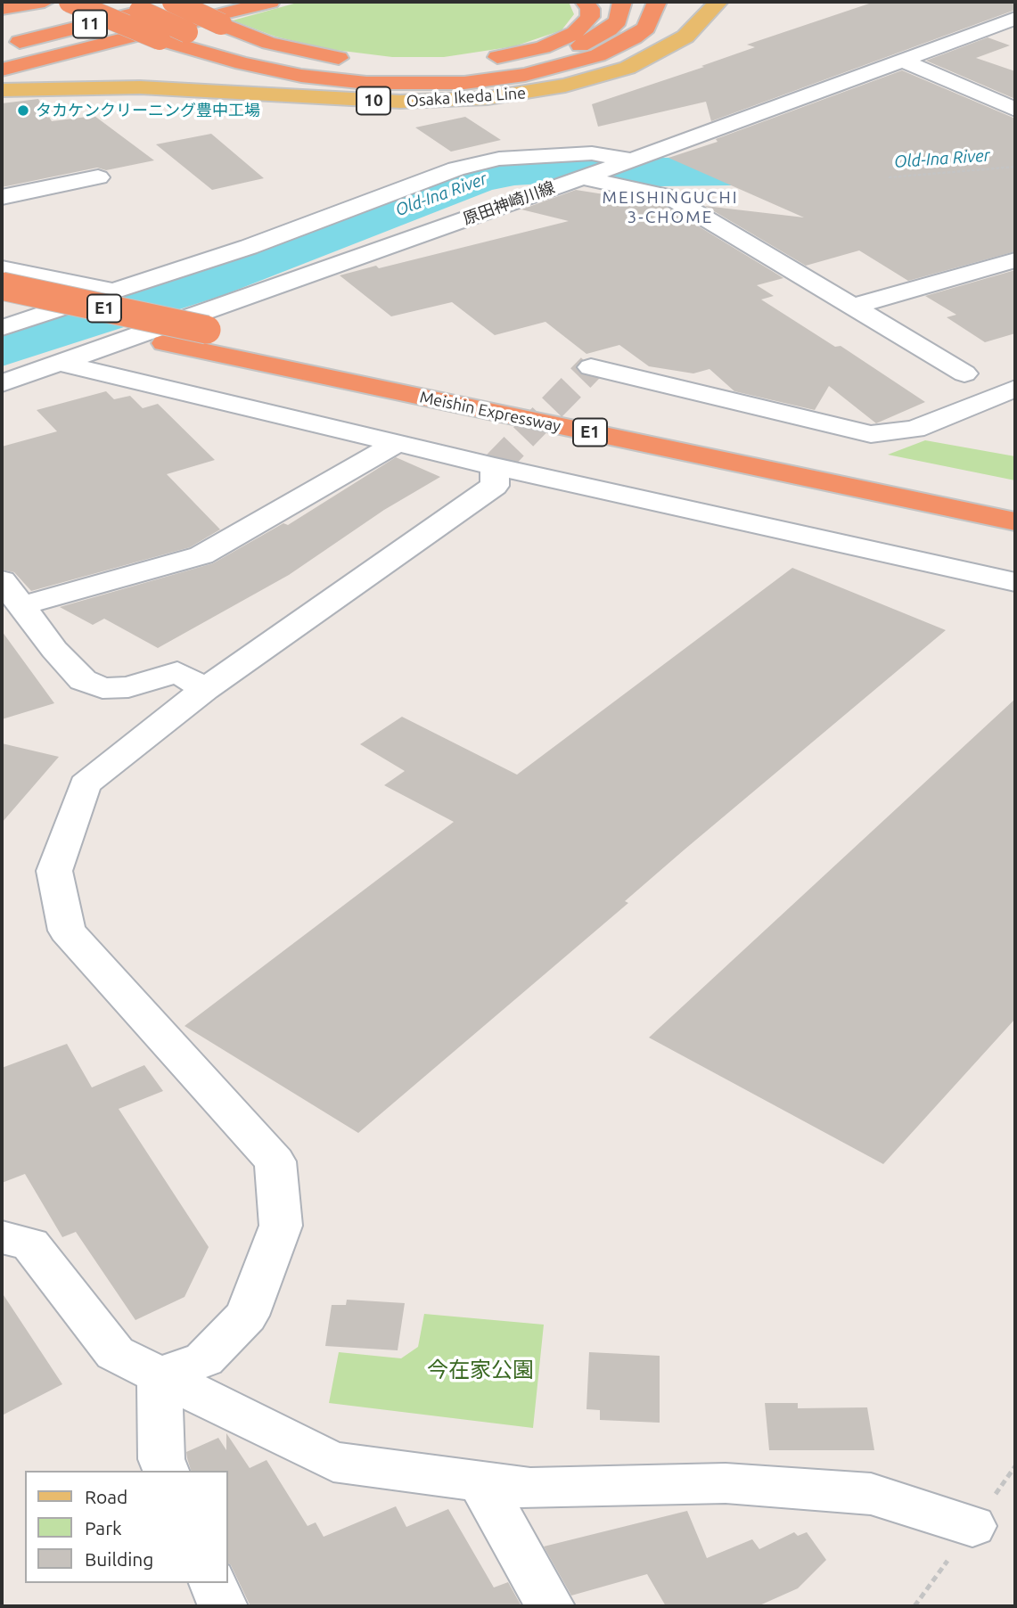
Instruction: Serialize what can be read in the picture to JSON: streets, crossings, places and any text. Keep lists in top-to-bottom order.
{
  "streets": {
    "highway": ["11", "E1", "Meishin Expressway"],
    "main road": ["Osaka Ikeda Line", "10"],
    "street": ["原田神崎川線"]
  },
  "districts": ["MEISHINGUCHI 3-CHOME"],
  "water": ["Old-Ina River"],
  "parks": ["今在家公園"],
  "places": ["タカケンクリーニング豊中工場"],
  "legend": ["Road", "Park", "Building"]
}
